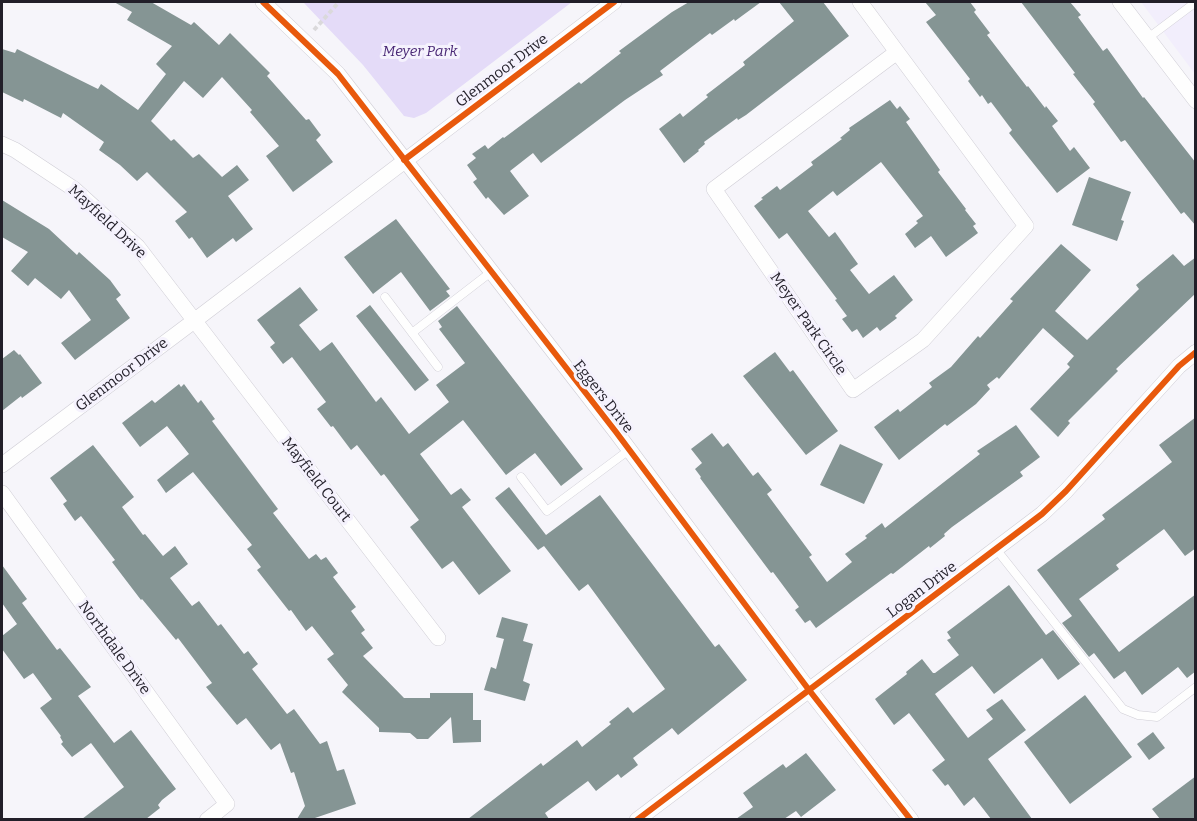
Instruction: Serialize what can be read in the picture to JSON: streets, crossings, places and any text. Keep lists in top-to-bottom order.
{
  "streets": {
    "street": [
      "Glenmoor Drive",
      "Mayfield Drive",
      "Meyer Park Circle",
      "Eggers Drive",
      "Mayfield Court",
      "Logan Drive",
      "Northdale Drive"
    ]
  },
  "crossings": [
    ["Glenmoor Drive", "Mayfield Drive"],
    ["Glenmoor Drive", "Eggers Drive"],
    ["Glenmoor Drive", "Mayfield Court"],
    ["Mayfield Drive", "Mayfield Court"],
    ["Eggers Drive", "Logan Drive"]
  ],
  "parks": ["Meyer Park"]
}
